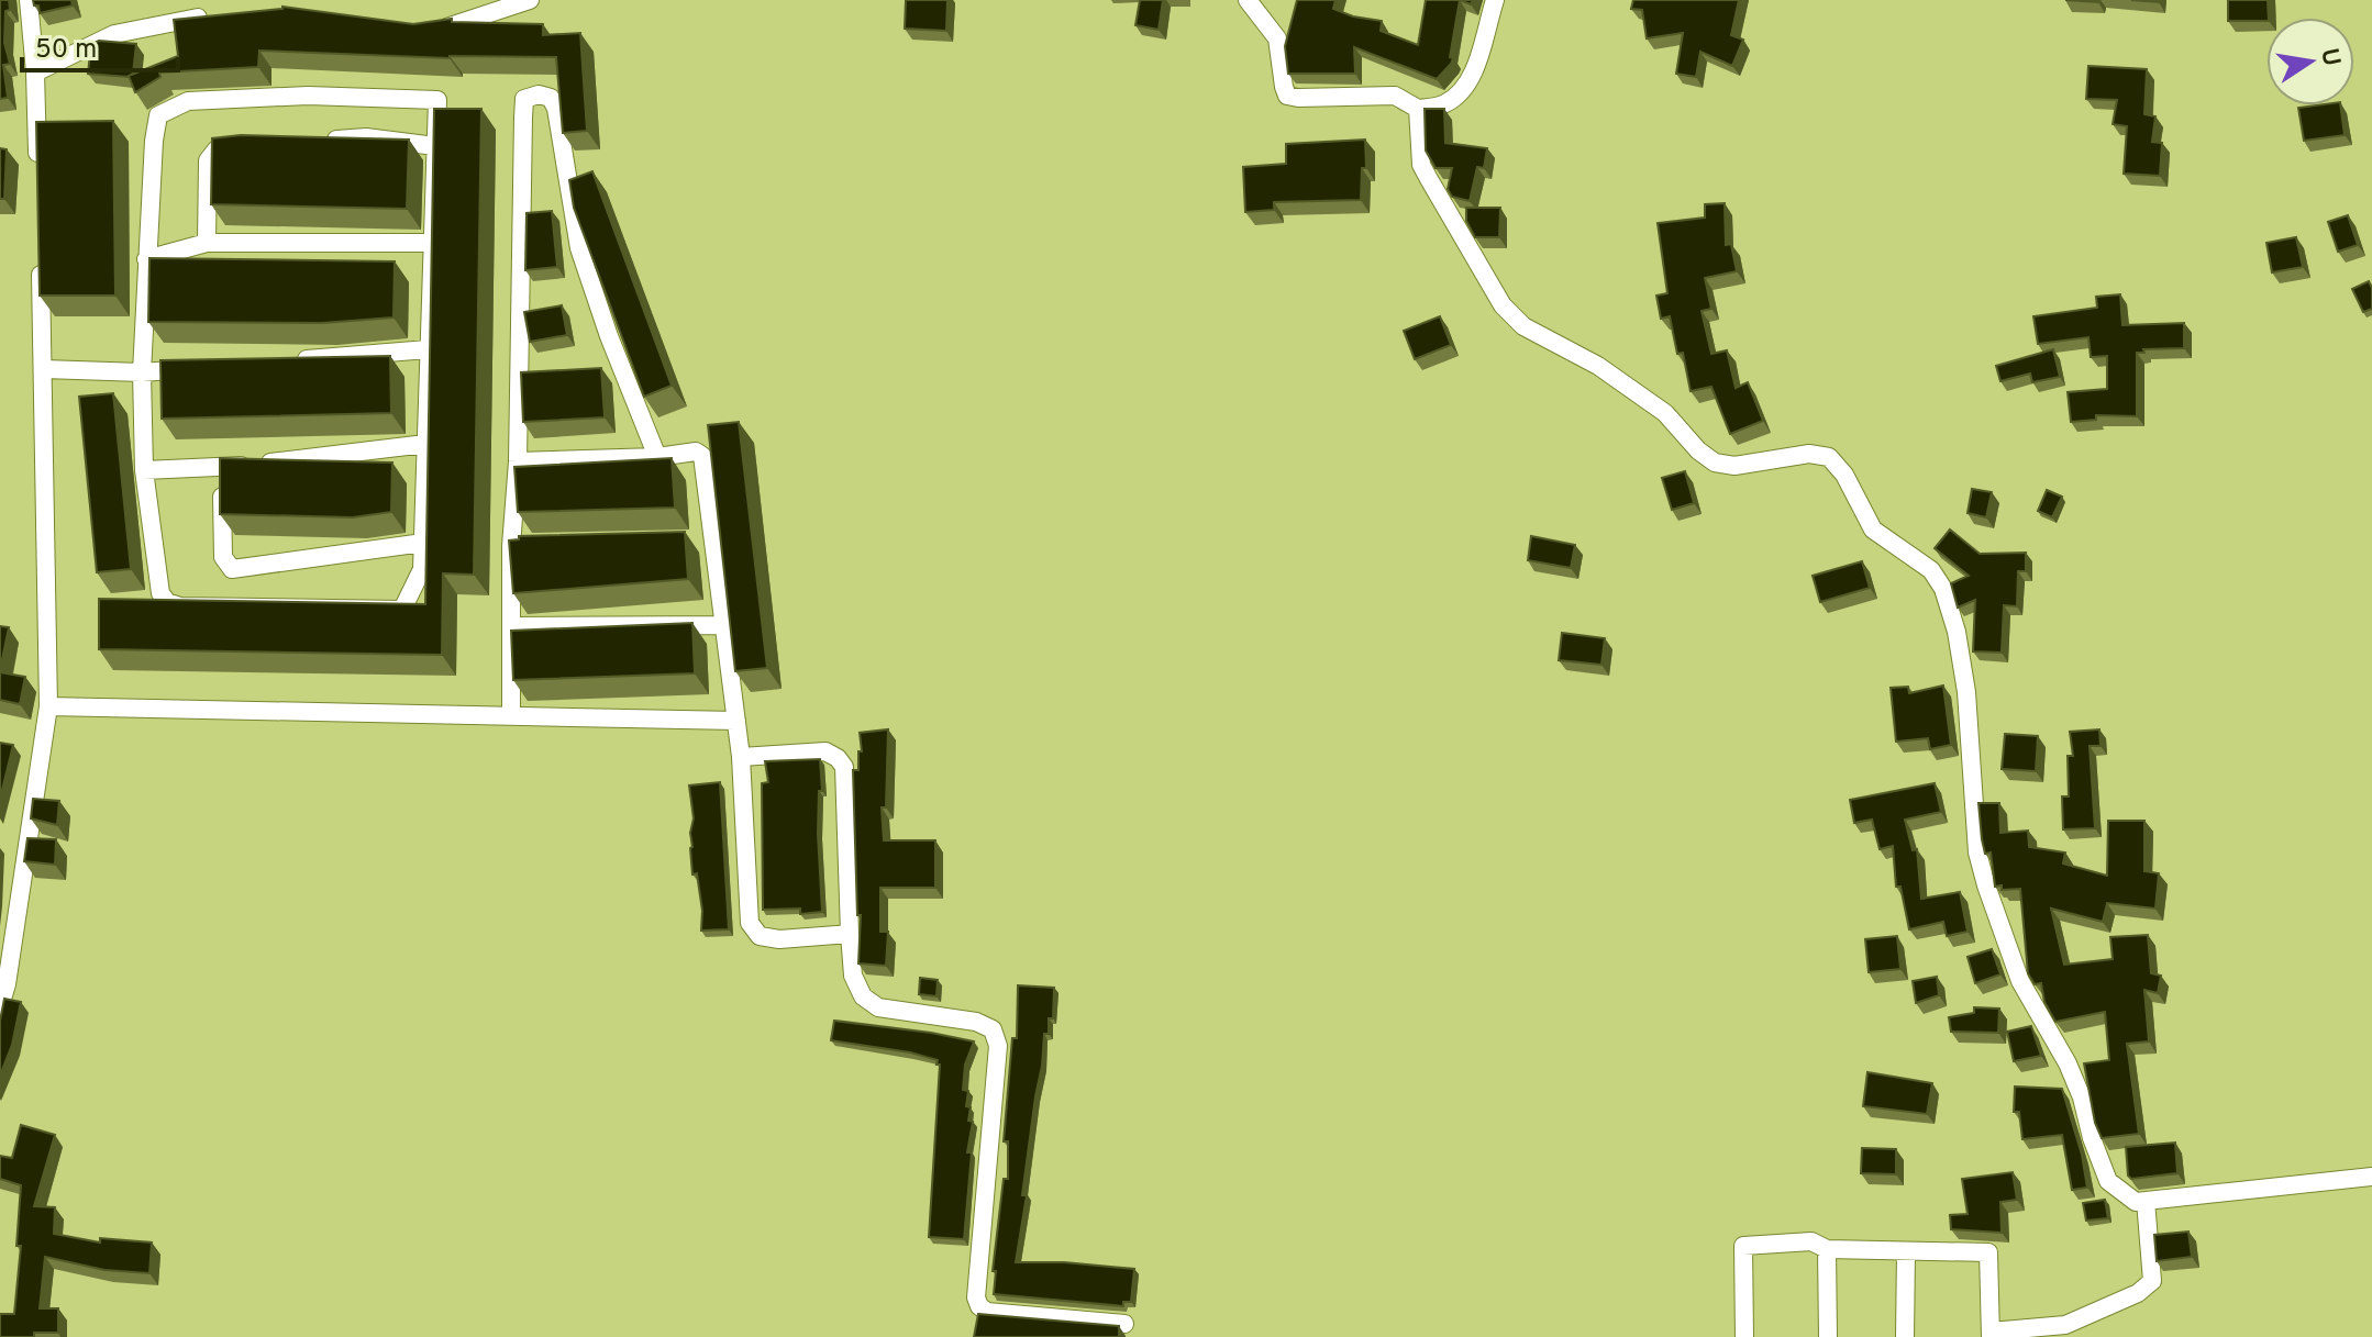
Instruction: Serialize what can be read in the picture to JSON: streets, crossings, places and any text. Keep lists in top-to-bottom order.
{
  "scale_bar": "50 m",
  "north": "right"
}
